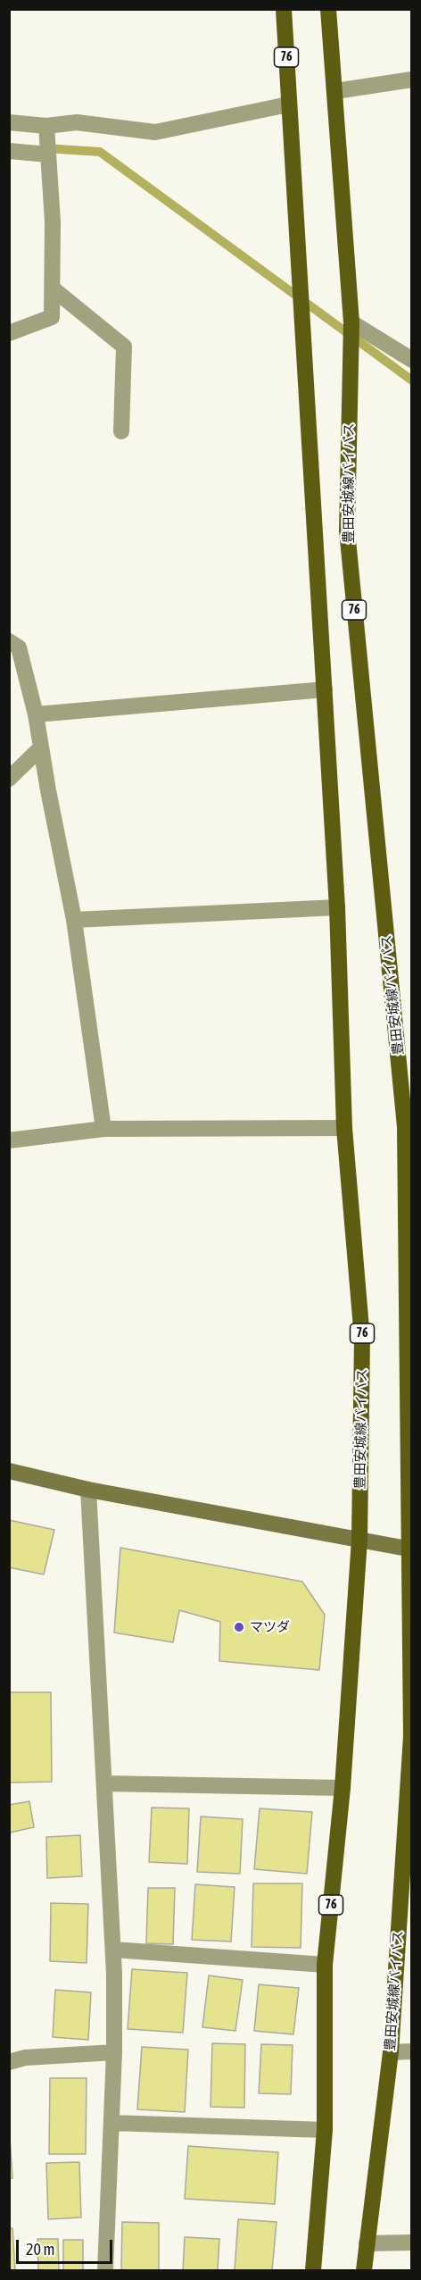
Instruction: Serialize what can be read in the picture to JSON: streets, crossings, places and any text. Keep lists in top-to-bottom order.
{
  "streets": {
    "main road": ["76", "豊田安城線バイパス"]
  },
  "places": ["マツダ"],
  "scale_bar": "20 m"
}
